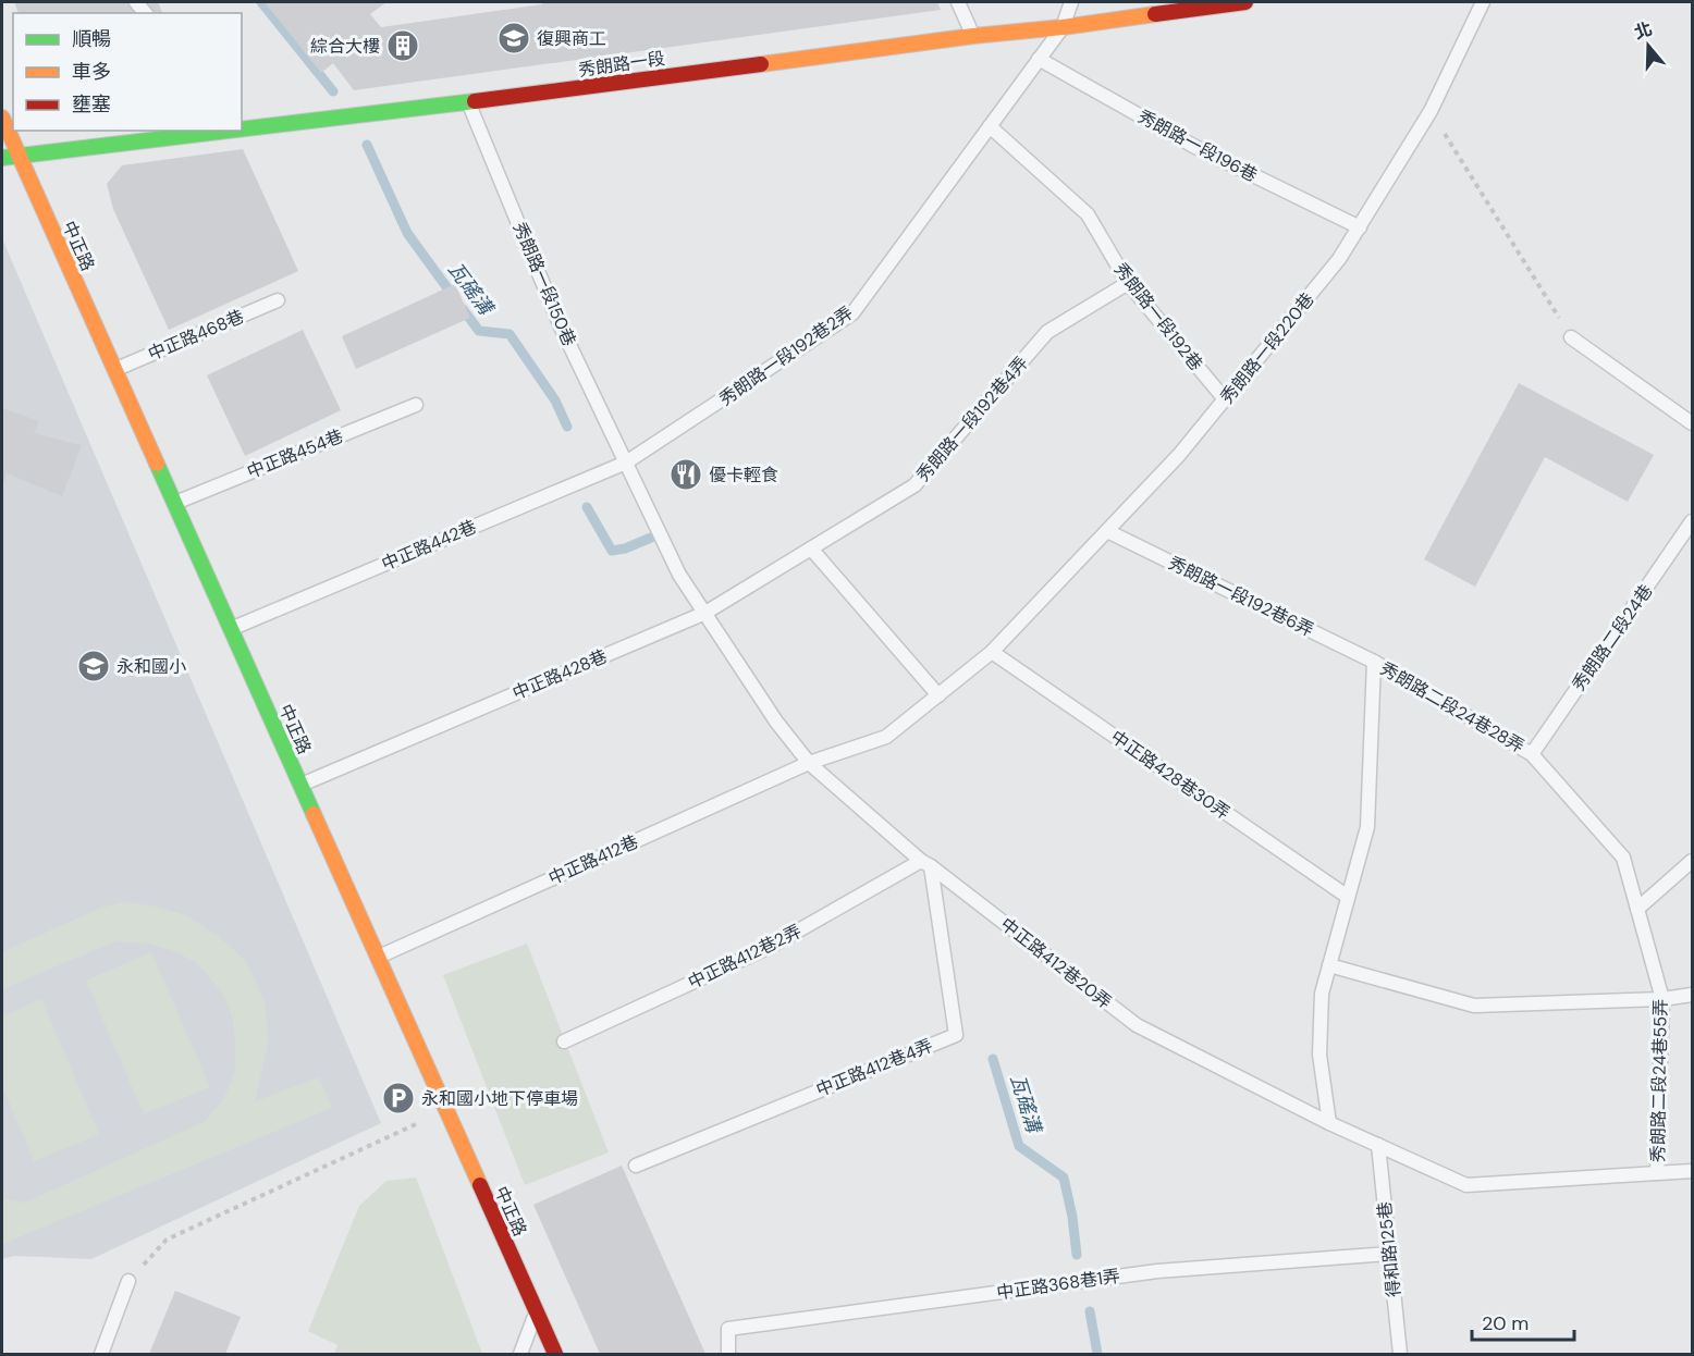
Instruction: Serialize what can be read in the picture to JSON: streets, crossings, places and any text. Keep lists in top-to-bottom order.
{
  "streets": {
    "street": ["秀朗路一段", "中正路"],
    "lane": [
      "秀朗路一段196巷",
      "秀朗路一段150巷",
      "秀朗路一段192巷",
      "中正路468巷",
      "秀朗路一段220巷",
      "秀朗路一段192巷2弄",
      "秀朗路一段192巷4弄",
      "中正路454巷",
      "中正路442巷",
      "秀朗路一段192巷6弄",
      "秀朗路二段24巷",
      "中正路428巷",
      "秀朗路二段24巷28弄",
      "中正路428巷30弄",
      "中正路412巷",
      "中正路412巷2弄",
      "中正路412巷20弄",
      "中正路412巷4弄",
      "秀朗路二段24巷55弄",
      "得和路125巷",
      "中正路368巷1弄"
    ]
  },
  "crossings": [
    ["秀朗路一段", "中正路"],
    ["秀朗路一段", "秀朗路一段150巷"],
    ["秀朗路一段196巷", "秀朗路一段220巷"],
    ["中正路", "中正路468巷"],
    ["中正路", "中正路454巷"],
    ["中正路", "中正路442巷"],
    ["中正路", "中正路428巷"],
    ["中正路", "中正路412巷"],
    ["秀朗路一段150巷", "秀朗路一段192巷2弄"],
    ["秀朗路一段150巷", "中正路442巷"],
    ["秀朗路一段150巷", "中正路428巷"],
    ["秀朗路一段150巷", "中正路412巷20弄"],
    ["秀朗路一段192巷", "秀朗路一段220巷"],
    ["秀朗路一段192巷", "秀朗路一段192巷2弄"],
    ["秀朗路一段192巷", "秀朗路一段192巷4弄"],
    ["秀朗路一段220巷", "秀朗路一段192巷6弄"],
    ["秀朗路一段220巷", "中正路428巷30弄"],
    ["秀朗路一段220巷", "中正路412巷"],
    ["秀朗路一段192巷2弄", "中正路442巷"],
    ["秀朗路一段192巷4弄", "中正路428巷"],
    ["秀朗路一段192巷6弄", "秀朗路二段24巷28弄"],
    ["秀朗路二段24巷", "秀朗路二段24巷28弄"],
    ["秀朗路二段24巷", "秀朗路二段24巷55弄"],
    ["中正路428巷", "中正路412巷20弄"],
    ["秀朗路二段24巷28弄", "秀朗路二段24巷55弄"],
    ["中正路412巷", "中正路412巷20弄"],
    ["中正路412巷2弄", "中正路412巷20弄"],
    ["中正路412巷2弄", "中正路412巷4弄"],
    ["中正路412巷20弄", "中正路412巷4弄"],
    ["得和路125巷", "中正路368巷1弄"]
  ],
  "water": ["瓦磘溝"],
  "places": {
    "school or university": ["復興商工", "永和國小"],
    "building": ["綜合大樓"],
    "restaurant": ["優卡輕食"],
    "parking": ["永和國小地下停車場"]
  },
  "legend": ["順暢", "車多", "壅塞"],
  "scale_bar": "20 m",
  "north": "top"
}
